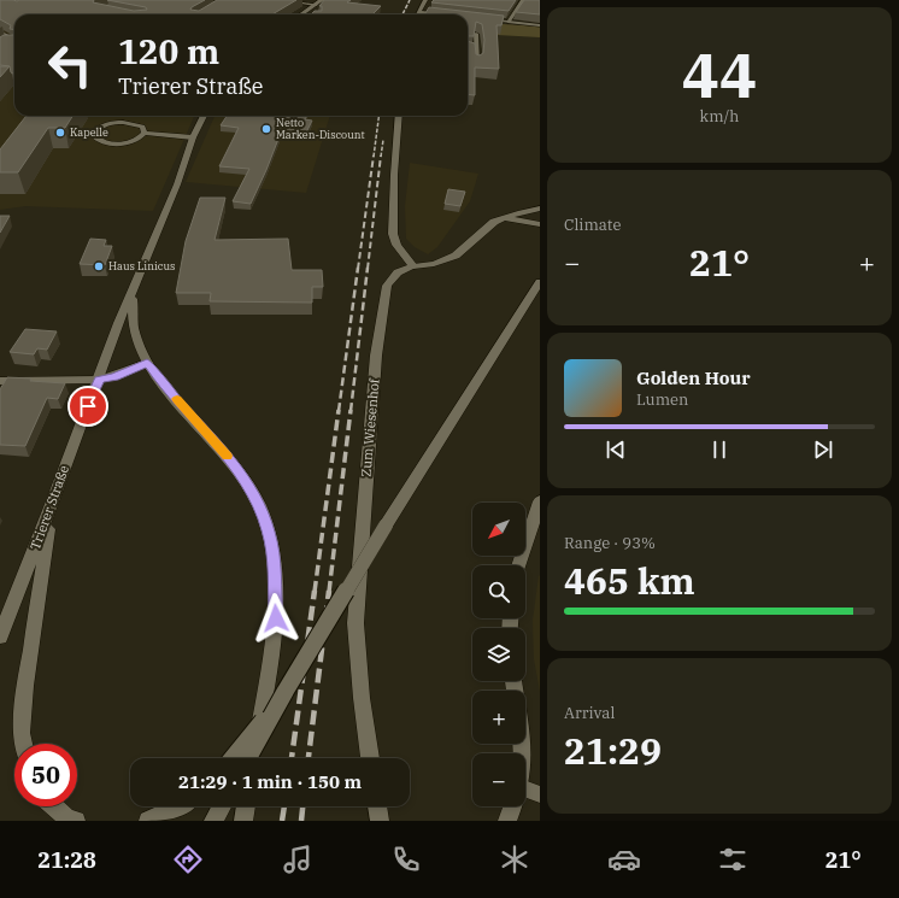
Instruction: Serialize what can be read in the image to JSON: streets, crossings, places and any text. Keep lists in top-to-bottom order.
{
  "streets": {
    "street": ["Zum Wiesenhof", "Trierer Straße"]
  },
  "places": ["Netto Marken-Discount", "Kapelle", "Haus Linicus"],
  "north": "bottom left",
  "page": {
    "tile": [
      ["44", "km/h"],
      "Climate",
      ["Range · 93%", "465 km"],
      ["Arrival", "21:29"]
    ],
    "turn": ["120 m", "Trierer Straße"],
    "heat": ["−", "21°", "+"],
    "song": ["Golden Hour", "Lumen"],
    "map_buttons": ["+", "−"],
    "limit": "50",
    "trip": "21:29 · 1 min · 150 m",
    "tabs": ["21:28", "21°"]
  }
}
